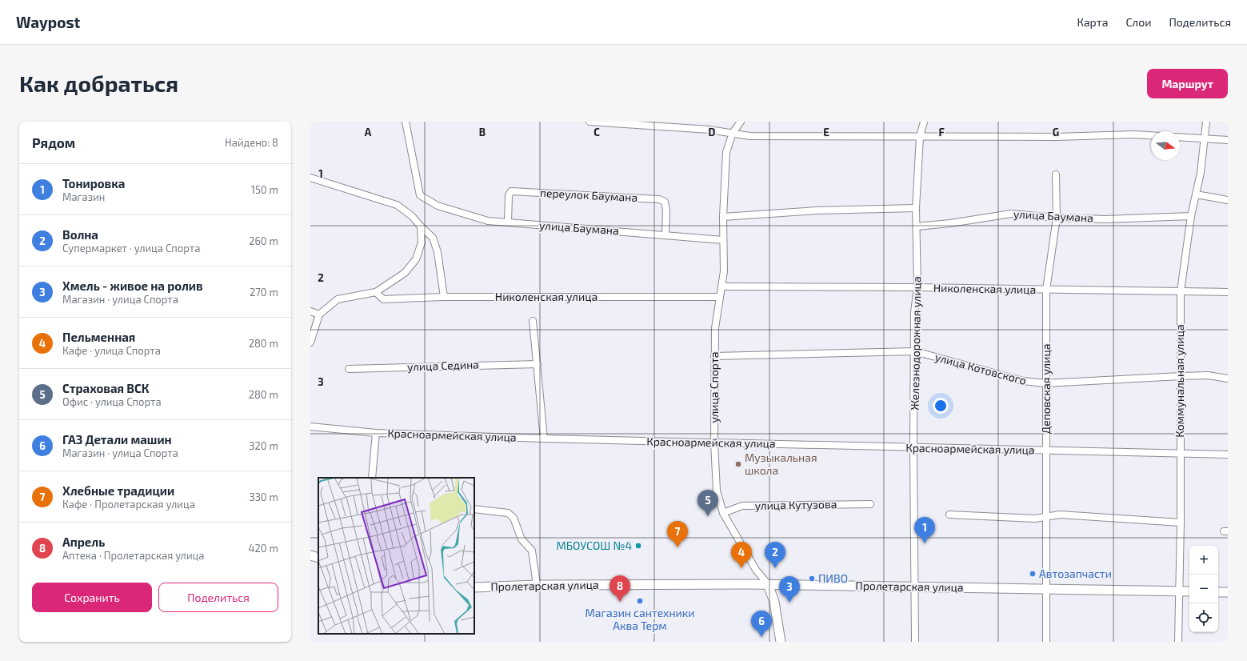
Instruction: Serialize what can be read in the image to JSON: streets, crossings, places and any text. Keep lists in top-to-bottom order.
{
  "streets": {
    "street": [
      "переулок Баумана",
      "улица Баумана",
      "Николенская улица",
      "Железнодорожная улица",
      "улица Седина",
      "улица Котовского",
      "Коммунальная улица",
      "улица Спорта",
      "Деповская улица",
      "Красноармейская улица",
      "улица Кутузова",
      "Пролетарская улица"
    ]
  },
  "crossings": [
    ["переулок Баумана", "улица Баумана"],
    ["улица Баумана", "Железнодорожная улица"],
    ["улица Баумана", "Коммунальная улица"],
    ["улица Баумана", "улица Спорта"],
    ["улица Баумана", "Деповская улица"],
    ["Николенская улица", "Железнодорожная улица"],
    ["Николенская улица", "Коммунальная улица"],
    ["Николенская улица", "улица Спорта"],
    ["Николенская улица", "Деповская улица"],
    ["Железнодорожная улица", "улица Котовского"],
    ["Железнодорожная улица", "Красноармейская улица"],
    ["Железнодорожная улица", "Пролетарская улица"],
    ["улица Котовского", "Коммунальная улица"],
    ["улица Котовского", "улица Спорта"],
    ["улица Котовского", "Деповская улица"],
    ["Коммунальная улица", "Красноармейская улица"],
    ["Коммунальная улица", "Пролетарская улица"],
    ["улица Спорта", "Красноармейская улица"],
    ["улица Спорта", "улица Кутузова"],
    ["улица Спорта", "Пролетарская улица"],
    ["Деповская улица", "Красноармейская улица"],
    ["Деповская улица", "Пролетарская улица"]
  ],
  "places": [
    "Музыкальная школа",
    "МБОУСОШ №4",
    "Автозапчасти",
    "ПИВО",
    "Магазин сантехники Аква Терм"
  ],
  "north": "right",
  "page": {
    "header": "Waypost",
    "nav": ["Карта", "Слои", "Поделиться"],
    "buttons": [
      "Маршрут",
      ["Сохранить", "Поделиться"]
    ],
    "title": "Как добраться",
    "heading": ["Рядом", "Найдено: 8"],
    "list": [
      {
        "mark": "1",
        "name": "Тонировка",
        "note": "Магазин",
        "value": "150 m"
      },
      {
        "mark": "2",
        "name": "Волна",
        "note": "Супермаркет · улица Спорта",
        "value": "260 m"
      },
      {
        "mark": "3",
        "name": "Хмель - живое на ролив",
        "note": "Магазин · улица Спорта",
        "value": "270 m"
      },
      {
        "mark": "4",
        "name": "Пельменная",
        "note": "Кафе · улица Спорта",
        "value": "280 m"
      },
      {
        "mark": "5",
        "name": "Страховая ВСК",
        "note": "Офис · улица Спорта",
        "value": "280 m"
      },
      {
        "mark": "6",
        "name": "ГАЗ Детали машин",
        "note": "Магазин · улица Спорта",
        "value": "320 m"
      },
      {
        "mark": "7",
        "name": "Хлебные традиции",
        "note": "Кафе · Пролетарская улица",
        "value": "330 m"
      },
      {
        "mark": "8",
        "name": "Апрель",
        "note": "Аптека · Пролетарская улица",
        "value": "420 m"
      }
    ],
    "pins": [
      "5",
      "1",
      "7",
      "2",
      "4",
      "8",
      "3",
      "6"
    ],
    "map_buttons": ["+", "−"]
  },
  "grid": {
    "columns": [
      "A",
      "B",
      "C",
      "D",
      "E",
      "F",
      "G"
    ],
    "rows": ["1", "2", "3"]
  }
}
